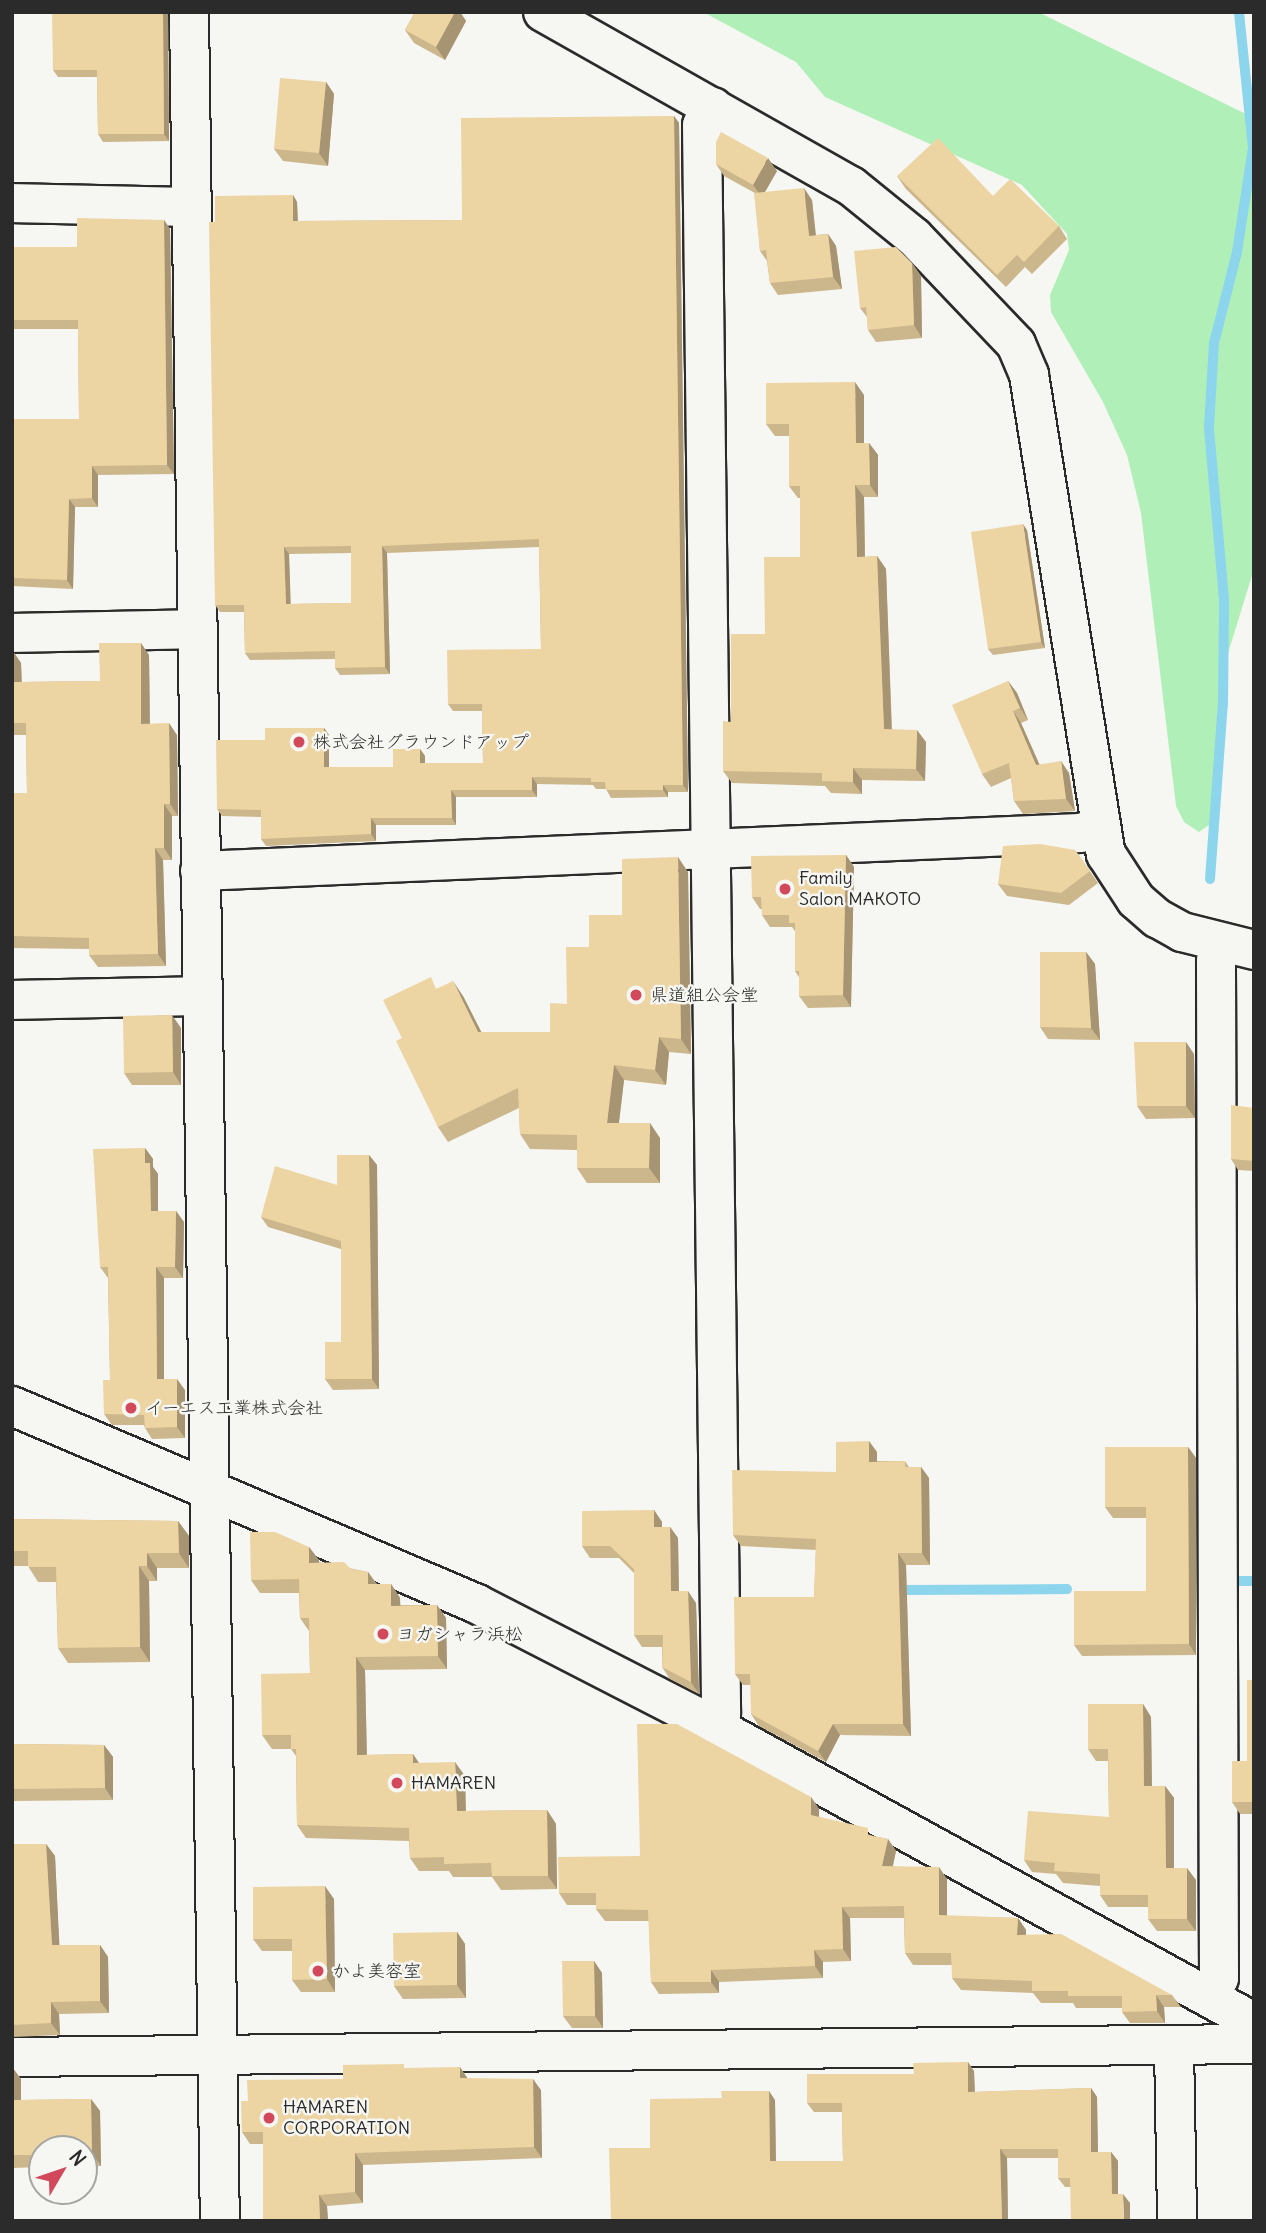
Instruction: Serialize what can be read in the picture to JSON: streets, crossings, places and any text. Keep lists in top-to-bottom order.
{
  "places": [
    "株式会社グラウンドアップ",
    "Family Salon MAKOTO",
    "県道組公会堂",
    "イーエス工業株式会社",
    "ヨガシャラ浜松",
    "HAMAREN",
    "かよ美容室",
    "HAMAREN CORPORATION"
  ],
  "north": "top right"
}
